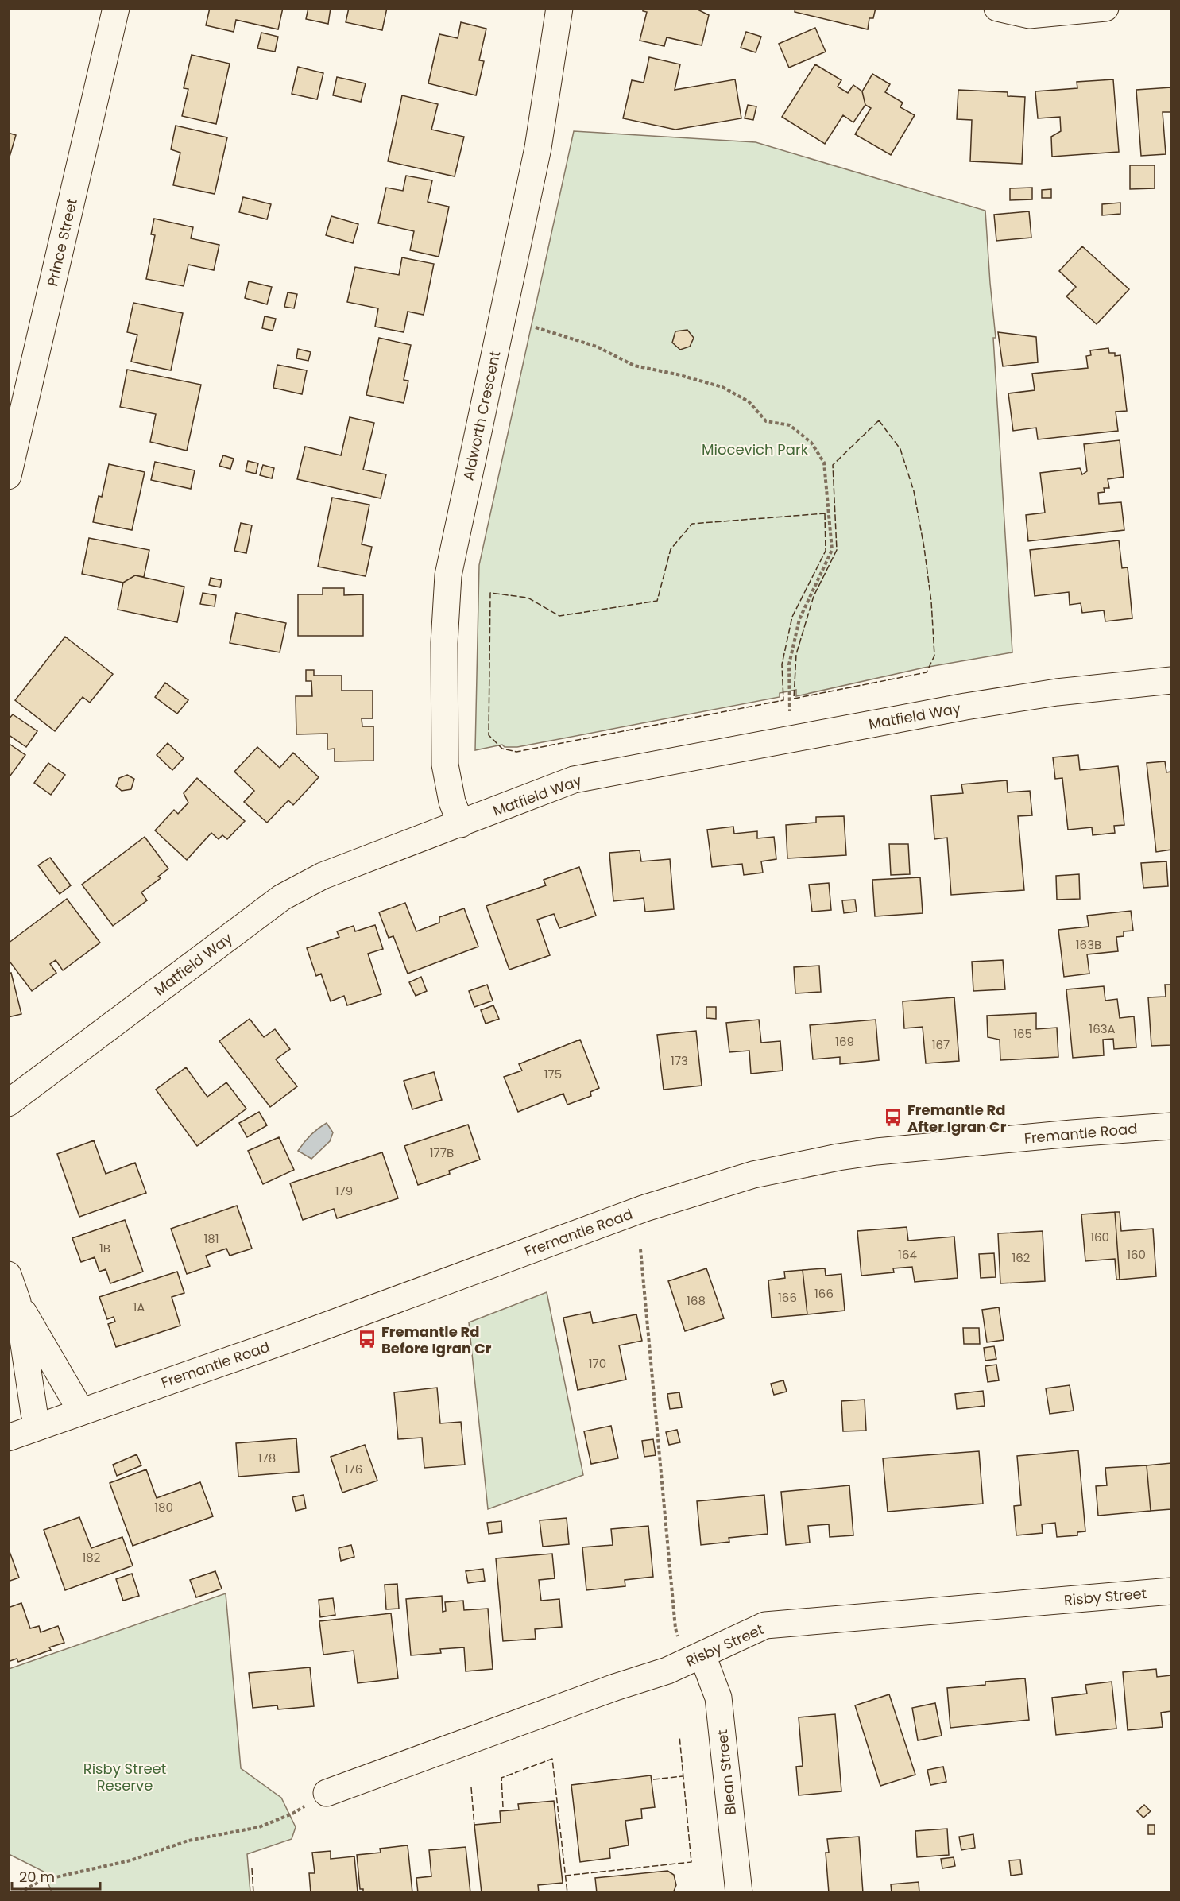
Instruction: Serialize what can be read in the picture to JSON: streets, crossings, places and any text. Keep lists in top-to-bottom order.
{
  "streets": {
    "street": [
      "Prince Street",
      "Aldworth Crescent",
      "Matfield Way",
      "Fremantle Road",
      "Risby Street",
      "Blean Street"
    ]
  },
  "crossings": [
    ["Aldworth Crescent", "Matfield Way"],
    ["Risby Street", "Blean Street"]
  ],
  "parks": ["Miocevich Park", "Risby Street Reserve"],
  "places": {
    "bus stop": ["Fremantle Rd After Igran Cr", "Fremantle Rd Before Igran Cr"]
  },
  "house_numbers": [
    "163B",
    "163A",
    "165",
    "169",
    "167",
    "173",
    "175",
    "177B",
    "179",
    "160",
    "181",
    "1B",
    "164",
    "160",
    "162",
    "166",
    "166",
    "168",
    "1A",
    "170",
    "178",
    "176",
    "180",
    "182"
  ],
  "scale_bar": "20 m"
}
